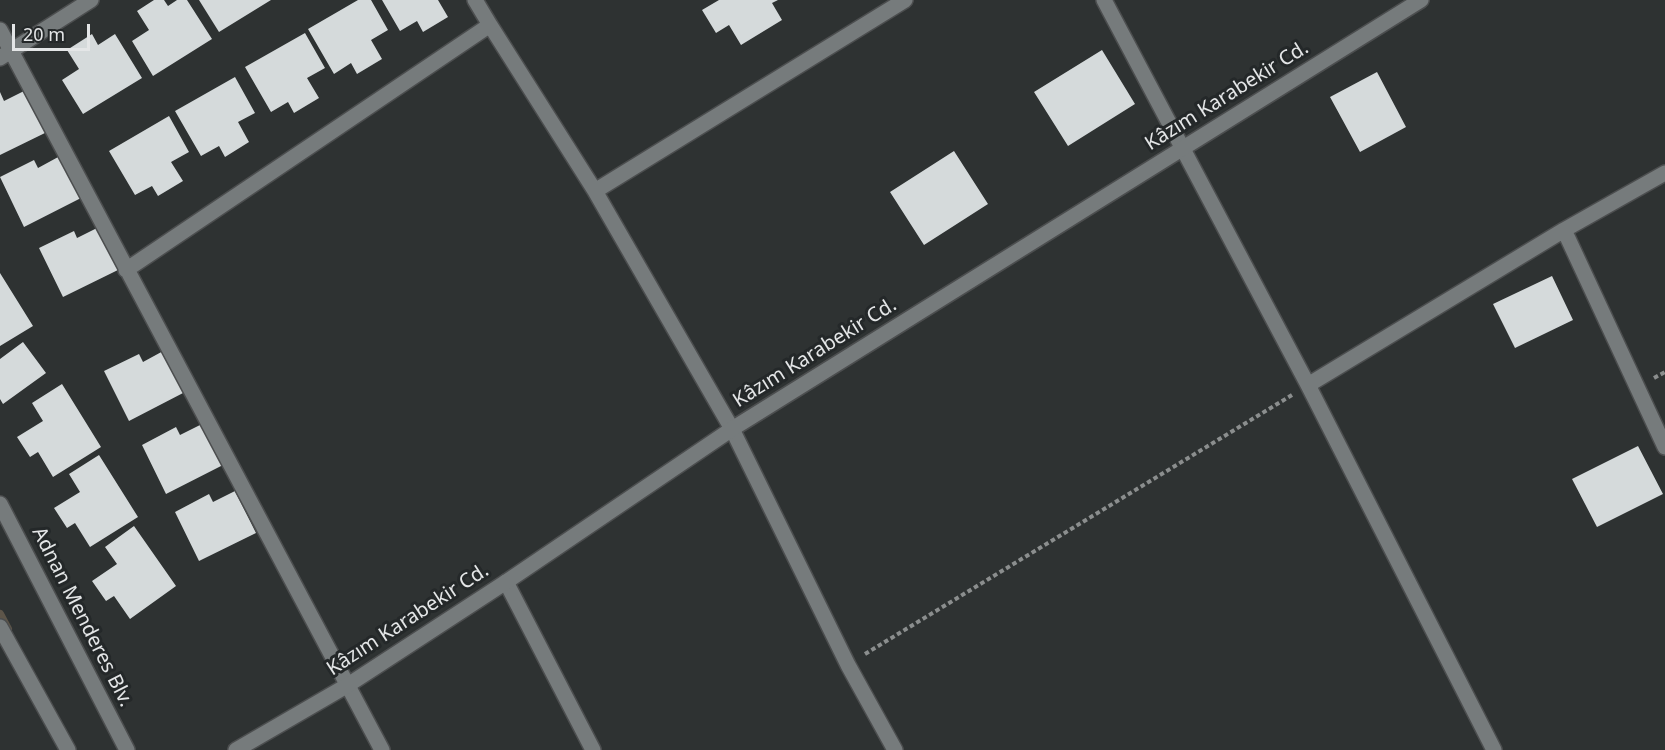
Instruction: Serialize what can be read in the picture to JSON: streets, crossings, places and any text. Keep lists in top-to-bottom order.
{
  "streets": {
    "street": ["Kâzım Karabekir Cd.", "Adnan Menderes Blv."]
  },
  "scale_bar": "20 m"
}
